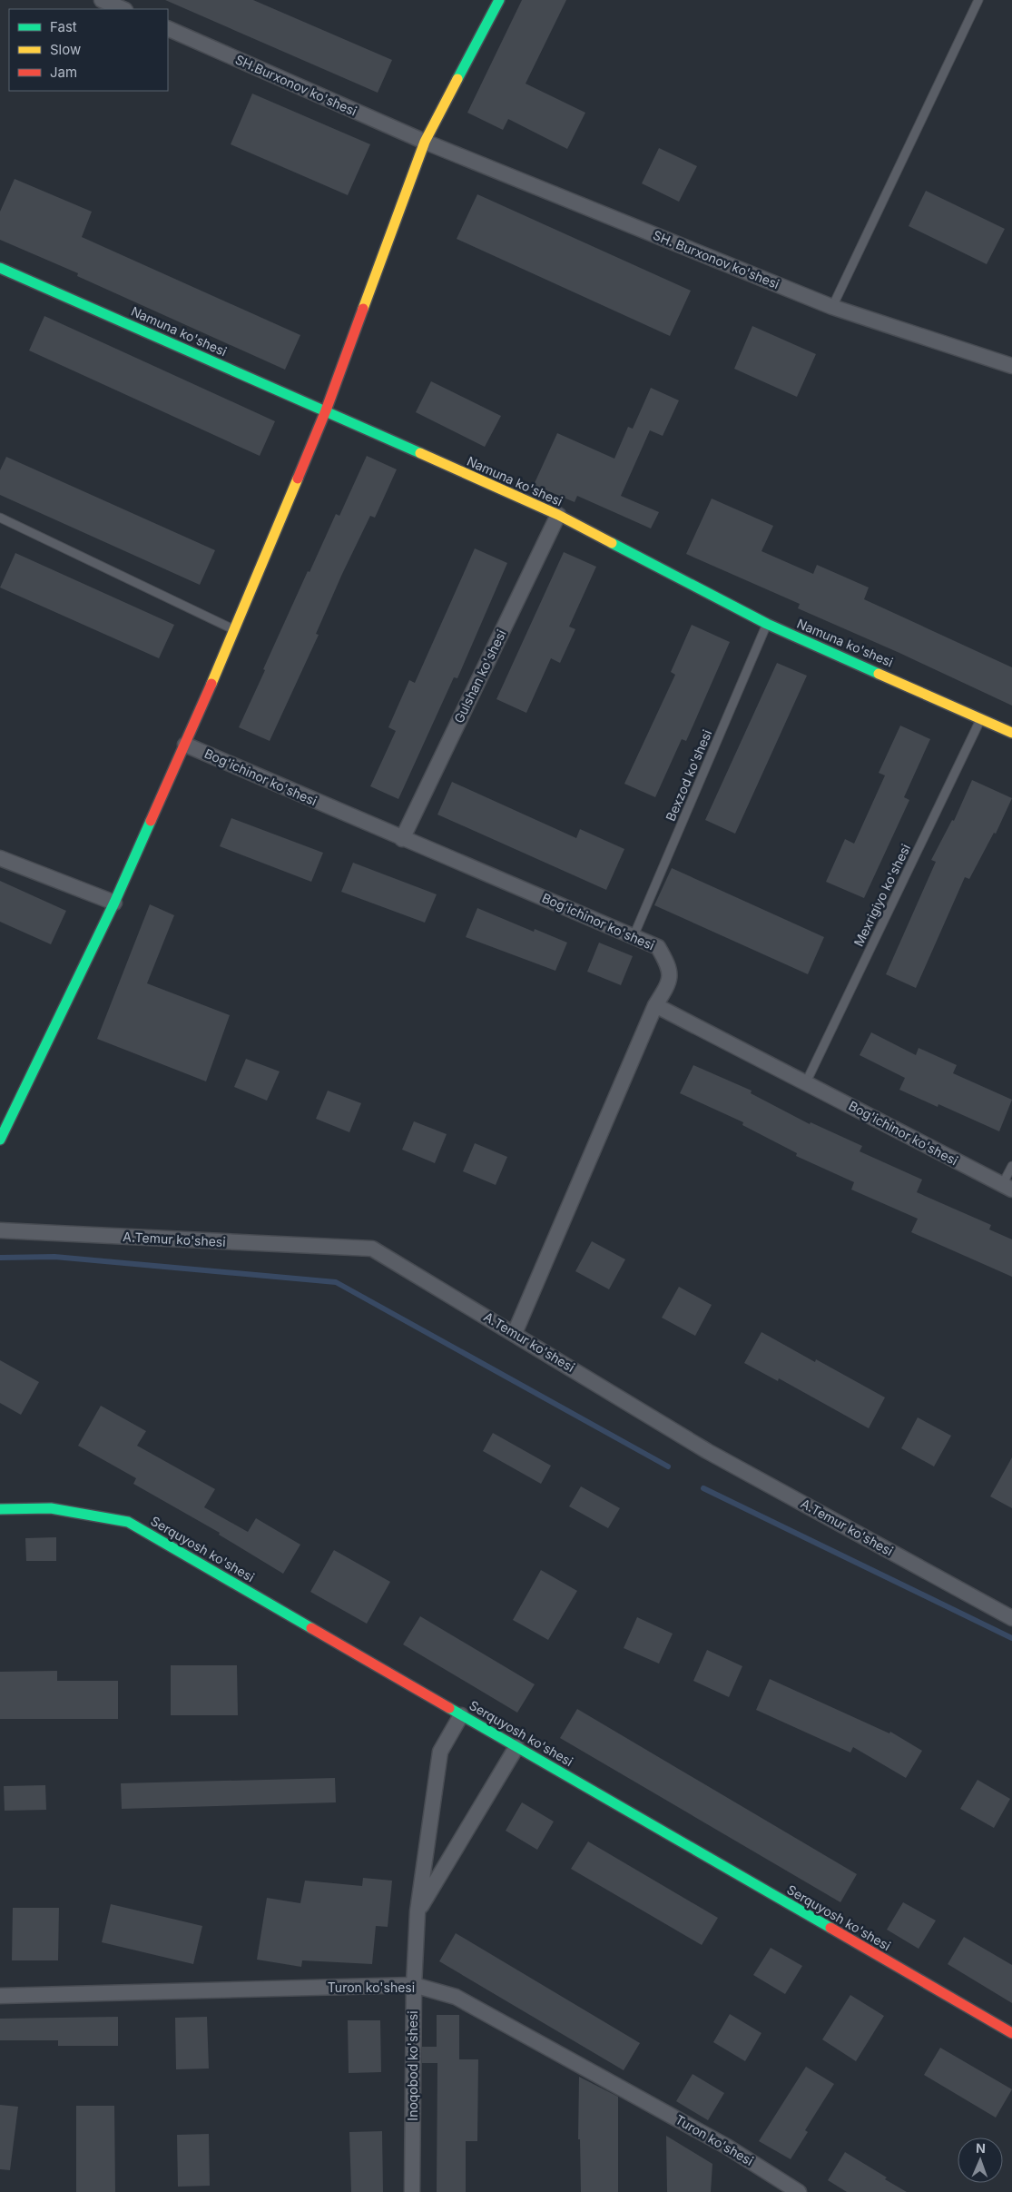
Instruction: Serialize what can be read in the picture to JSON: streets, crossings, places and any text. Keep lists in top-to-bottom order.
{
  "streets": {
    "street": [
      "SH.Burxonov ko'shesi",
      "SH. Burxonov ko'shesi",
      "Namuna ko'shesi",
      "Gulshan ko'shesi",
      "Bog'ichinor ko'shesi",
      "A.Temur ko'shesi",
      "Serquyosh ko'shesi",
      "Turon ko'shesi",
      "Inoqobod ko'shesi"
    ],
    "lane": ["Bexzod ko'shesi", "Mexrigiyo ko'shesi"]
  },
  "crossings": [
    ["SH.Burxonov ko'shesi", "SH. Burxonov ko'shesi"],
    ["Namuna ko'shesi", "Gulshan ko'shesi"],
    ["Namuna ko'shesi", "Bexzod ko'shesi"],
    ["Namuna ko'shesi", "Mexrigiyo ko'shesi"],
    ["Gulshan ko'shesi", "Bog'ichinor ko'shesi"],
    ["Bexzod ko'shesi", "Bog'ichinor ko'shesi"],
    ["Bog'ichinor ko'shesi", "Mexrigiyo ko'shesi"],
    ["Serquyosh ko'shesi", "Inoqobod ko'shesi"],
    ["Turon ko'shesi", "Inoqobod ko'shesi"]
  ],
  "legend": ["Fast", "Slow", "Jam"],
  "north": "top"
}
